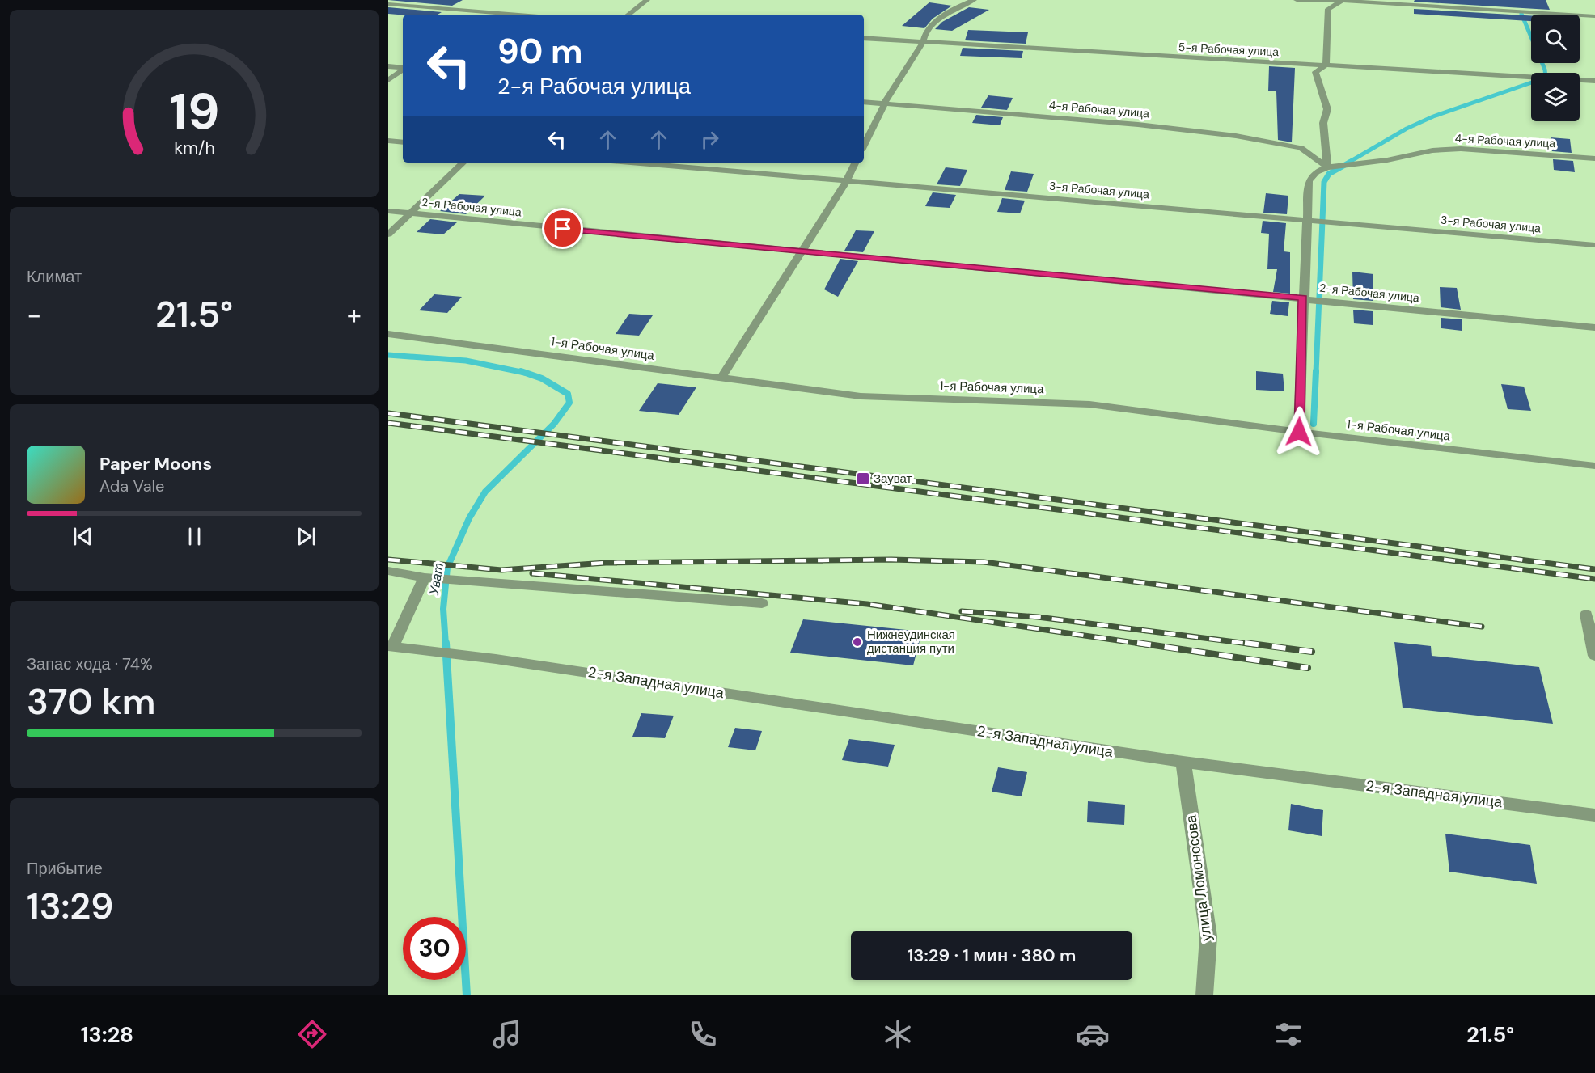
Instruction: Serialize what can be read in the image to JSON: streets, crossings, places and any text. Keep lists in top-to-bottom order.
{
  "streets": {
    "street": [
      "5-я Рабочая улица",
      "4-я Рабочая улица",
      "3-я Рабочая улица",
      "2-я Рабочая улица",
      "1-я Рабочая улица",
      "2-я Западная улица",
      "улица Ломоносова"
    ]
  },
  "crossings": [
    ["2-я Западная улица", "улица Ломоносова"]
  ],
  "water": ["Уват"],
  "places": {
    "transit": ["Зауват"],
    "other": ["Нижнеудинская дистанция пути"]
  },
  "page": {
    "turn": ["90 m", "2-я Рабочая улица"],
    "tile": [
      "Климат",
      ["Запас хода · 74%", "370 km"],
      ["Прибытие", "13:29"]
    ],
    "heat": ["−", "21.5°", "+"],
    "song": ["Paper Moons", "Ada Vale"],
    "limit": "30",
    "trip": "13:29 · 1 мин · 380 m",
    "tabs": ["13:28", "21.5°"],
    "gauge": ["19", "km/h"]
  }
}
